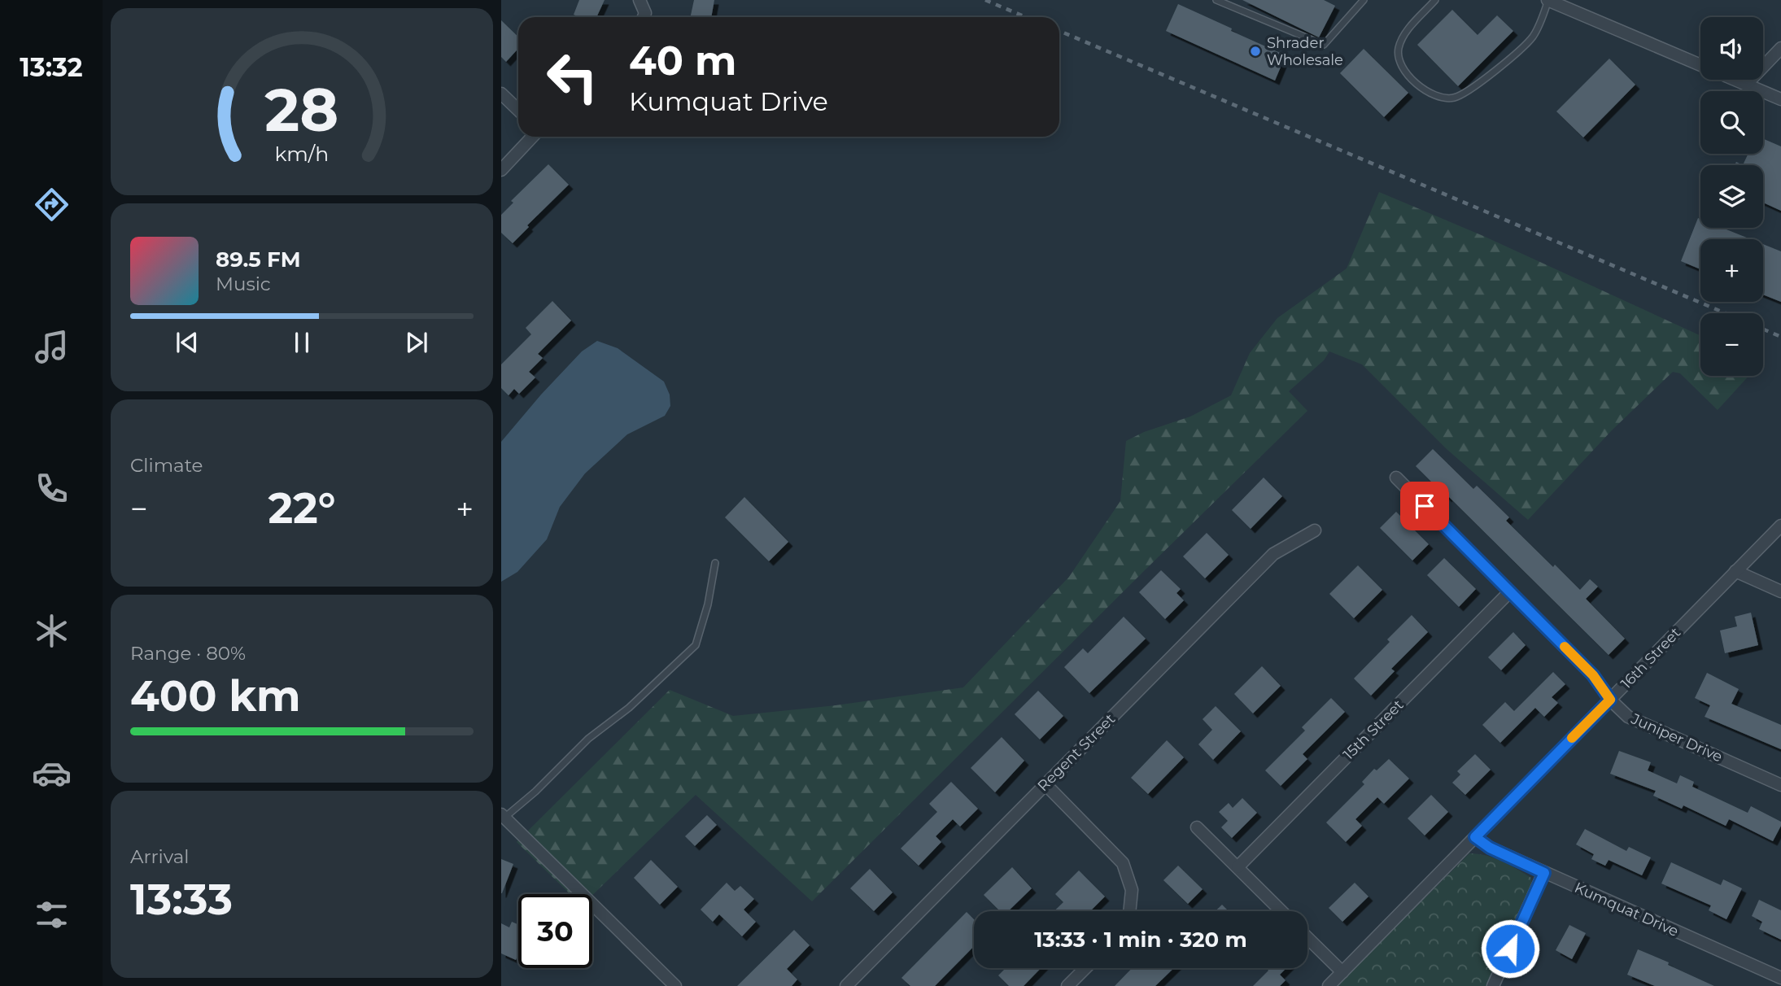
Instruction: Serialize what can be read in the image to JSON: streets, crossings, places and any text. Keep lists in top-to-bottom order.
{
  "streets": {
    "street": [
      "16th Street",
      "15th Street",
      "Juniper Drive",
      "Regent Street",
      "Kumquat Drive"
    ]
  },
  "crossings": [
    ["16th Street", "Juniper Drive"],
    ["16th Street", "Kumquat Drive"],
    ["15th Street", "Juniper Drive"]
  ],
  "places": ["Shrader Wholesale"],
  "page": {
    "tabs": "13:32",
    "map_buttons": ["+", "−"],
    "turn": ["40 m", "Kumquat Drive"],
    "song": ["89.5 FM", "Music"],
    "tile": [
      "Climate",
      ["Range · 80%", "400 km"],
      ["Arrival", "13:33"]
    ],
    "heat": ["−", "22°", "+"],
    "limit": "30",
    "trip": "13:33 · 1 min · 320 m",
    "gauge": ["28", "km/h"]
  }
}
